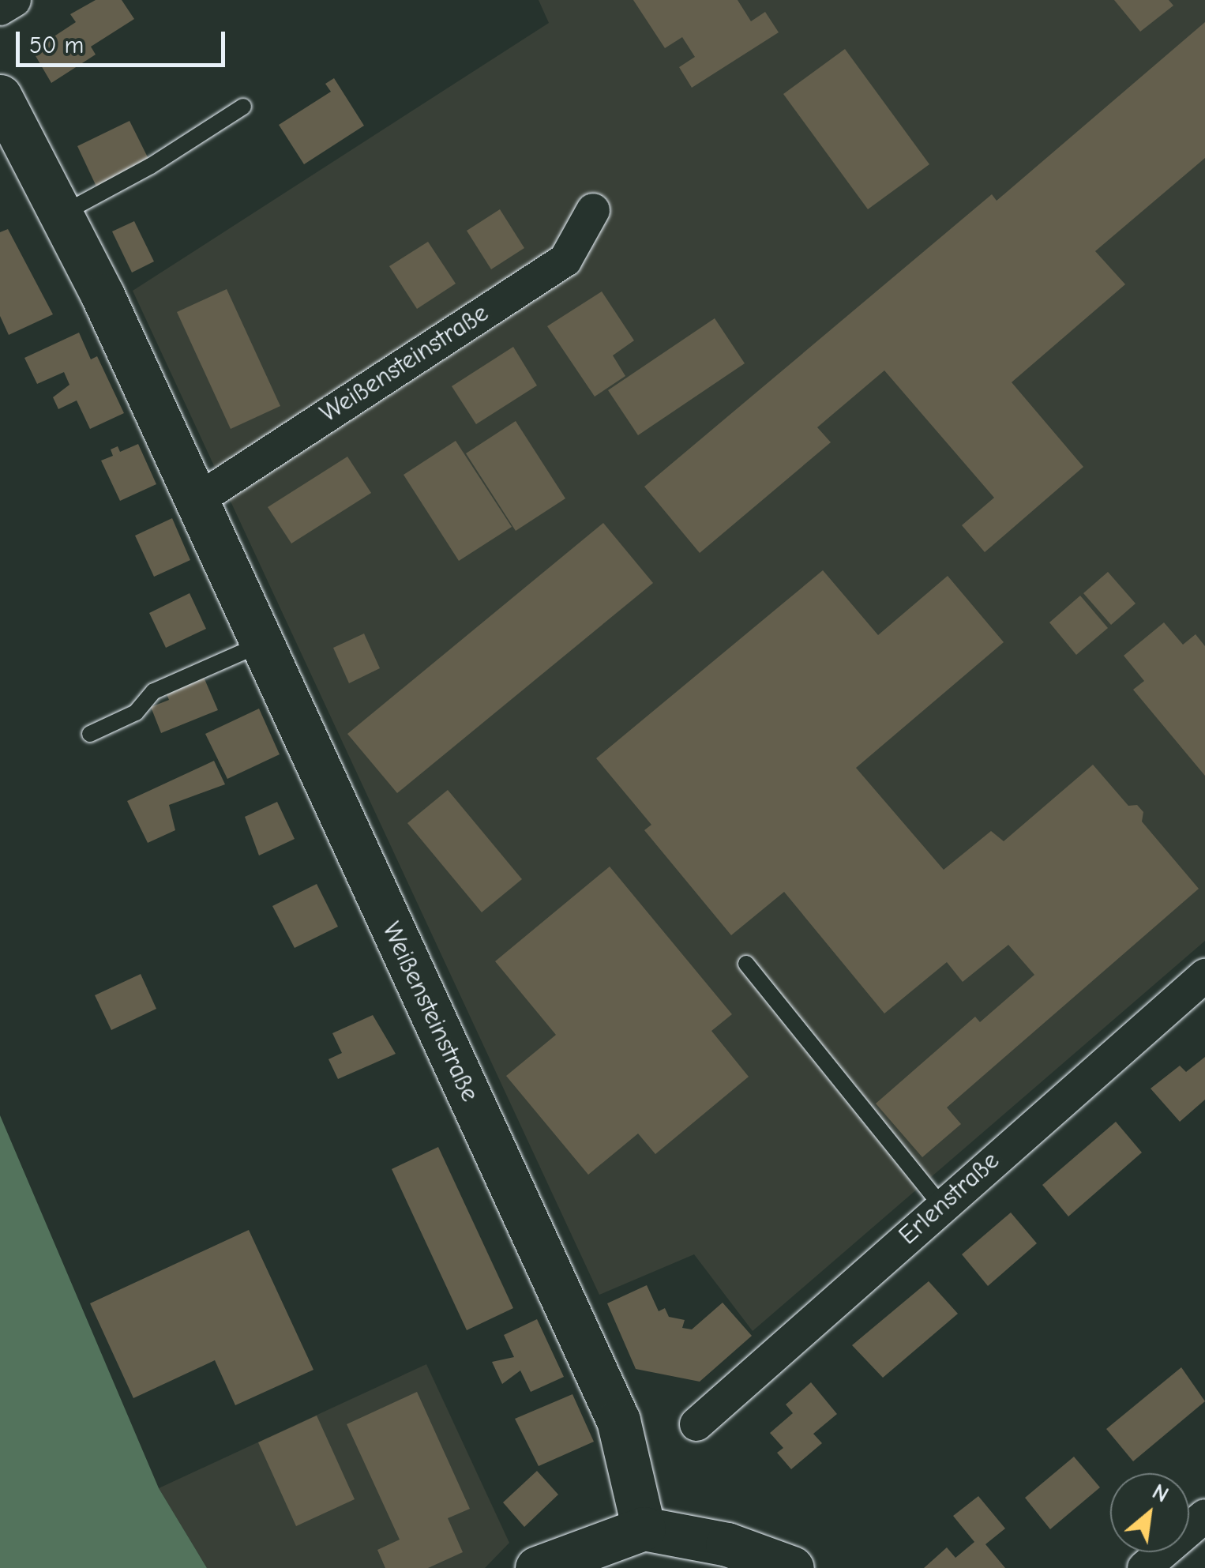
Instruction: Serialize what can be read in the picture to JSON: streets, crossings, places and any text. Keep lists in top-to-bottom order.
{
  "streets": {
    "street": ["Weißensteinstraße", "Erlenstraße"]
  },
  "scale_bar": "50 m",
  "north": "top right"
}
